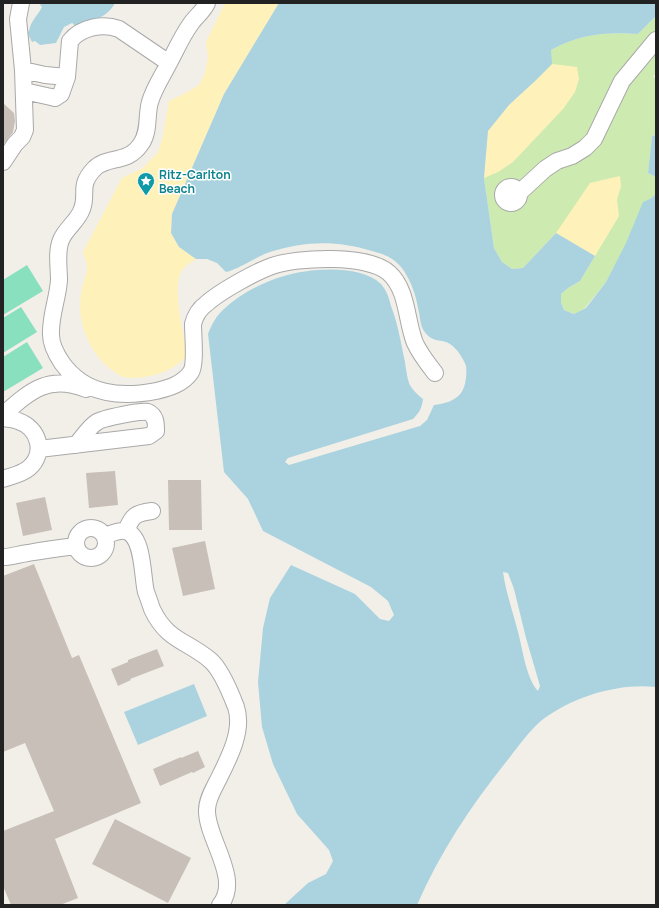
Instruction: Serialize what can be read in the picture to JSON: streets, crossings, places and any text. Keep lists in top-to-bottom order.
{
  "places": {
    "place": ["Ritz-Carlton Beach"]
  }
}
